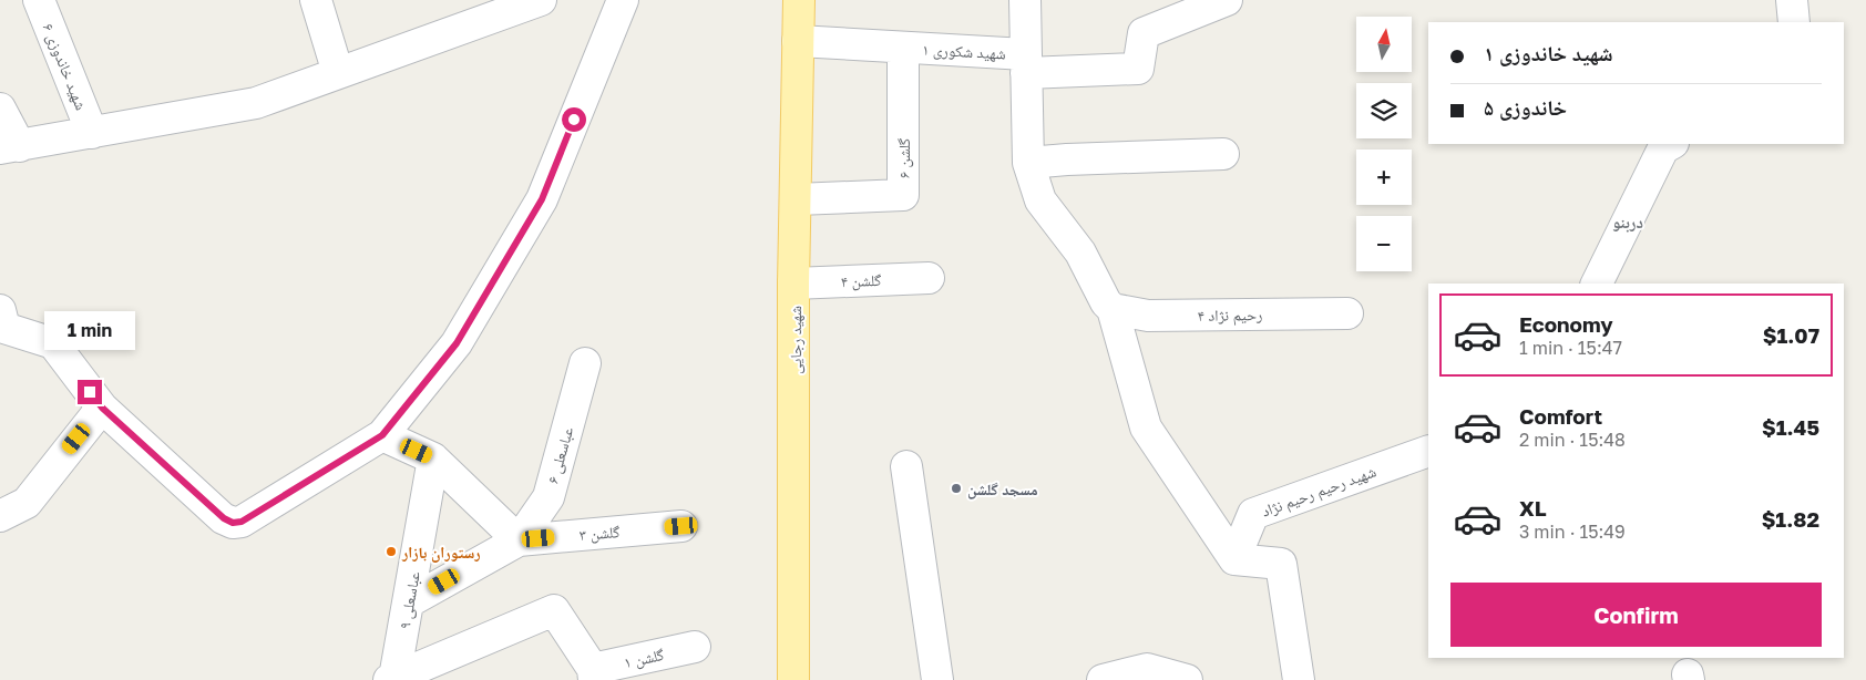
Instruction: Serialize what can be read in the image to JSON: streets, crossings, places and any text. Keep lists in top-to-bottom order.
{
  "streets": {
    "main road": ["شهید رجایی"],
    "street": [
      "۱ شهید شکوری",
      "۶ شهید خاندوزی",
      "۶ گلشن",
      "۴ گلشن",
      "رحیم نژاد ۴",
      "۶ عباسعلی",
      "شهید رحیم رحیم نژاد",
      "۳ گلشن",
      "۹ عباسعلی",
      "۱ گلشن"
    ]
  },
  "crossings": [
    ["۱ شهید شکوری", "۶ گلشن"],
    ["۱ شهید شکوری", "شهید رجایی"],
    ["۶ گلشن", "شهید رجایی"],
    ["۴ گلشن", "شهید رجایی"],
    ["۶ عباسعلی", "۳ گلشن"]
  ],
  "districts": ["دربنو"],
  "places": ["مسجد گلشن", "رستوران بازار"],
  "north": "top",
  "page": {
    "map_buttons": ["+", "−"],
    "banner": ["۱ شهید خاندوزی", "خاندوزی ۵"],
    "list": [
      {
        "name": "Economy",
        "note": "1 min · 15:47",
        "value": "$1.07"
      },
      {
        "name": "Comfort",
        "note": "2 min · 15:48",
        "value": "$1.45"
      },
      {
        "name": "XL",
        "note": "3 min · 15:49",
        "value": "$1.82"
      }
    ],
    "bubble": "1 min",
    "buttons": "Confirm"
  }
}
